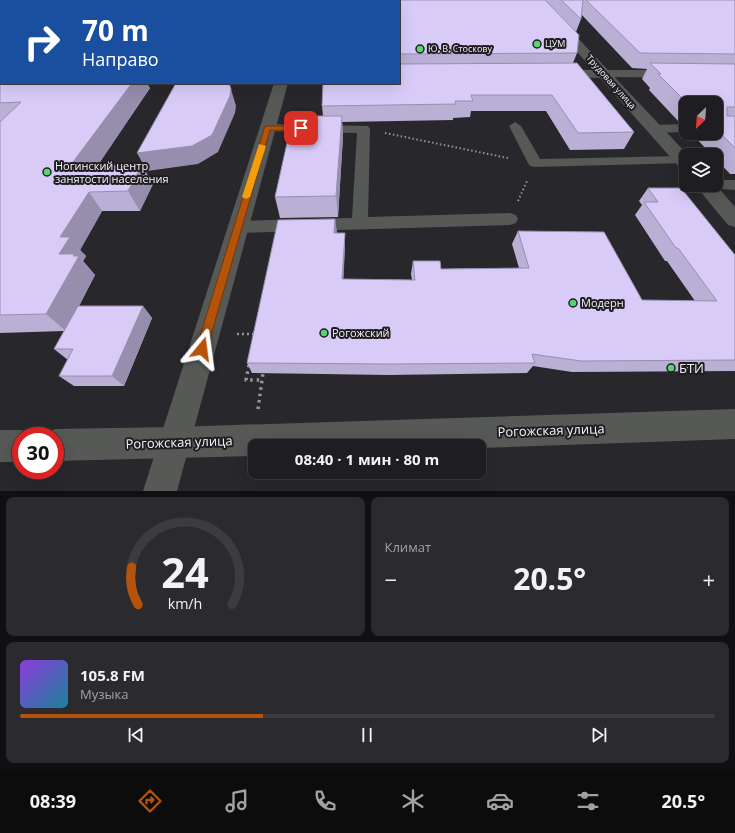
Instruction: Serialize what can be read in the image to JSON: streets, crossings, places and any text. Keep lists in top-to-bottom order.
{
  "streets": {
    "street": ["Трудовая улица", "Рогожская улица"]
  },
  "places": [
    "ЦУМ",
    "Ю. В. Стоскову",
    "Ногинский центр занятости населения",
    "Модерн",
    "Рогожский",
    "БТИ"
  ],
  "north": "bottom left",
  "page": {
    "turn": ["70 m", "Направо"],
    "limit": "30",
    "trip": "08:40 · 1 мин · 80 m",
    "tile": "Климат",
    "heat": ["−", "20.5°", "+"],
    "song": ["105.8 FM", "Музыка"],
    "tabs": ["08:39", "20.5°"],
    "gauge": ["24", "km/h"]
  }
}
